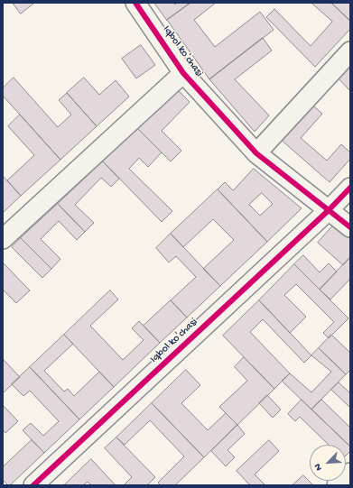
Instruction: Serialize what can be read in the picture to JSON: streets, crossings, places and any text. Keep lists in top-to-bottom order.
{
  "streets": {
    "street": ["Iqbol koʻchasi"]
  },
  "north": "bottom left"
}
